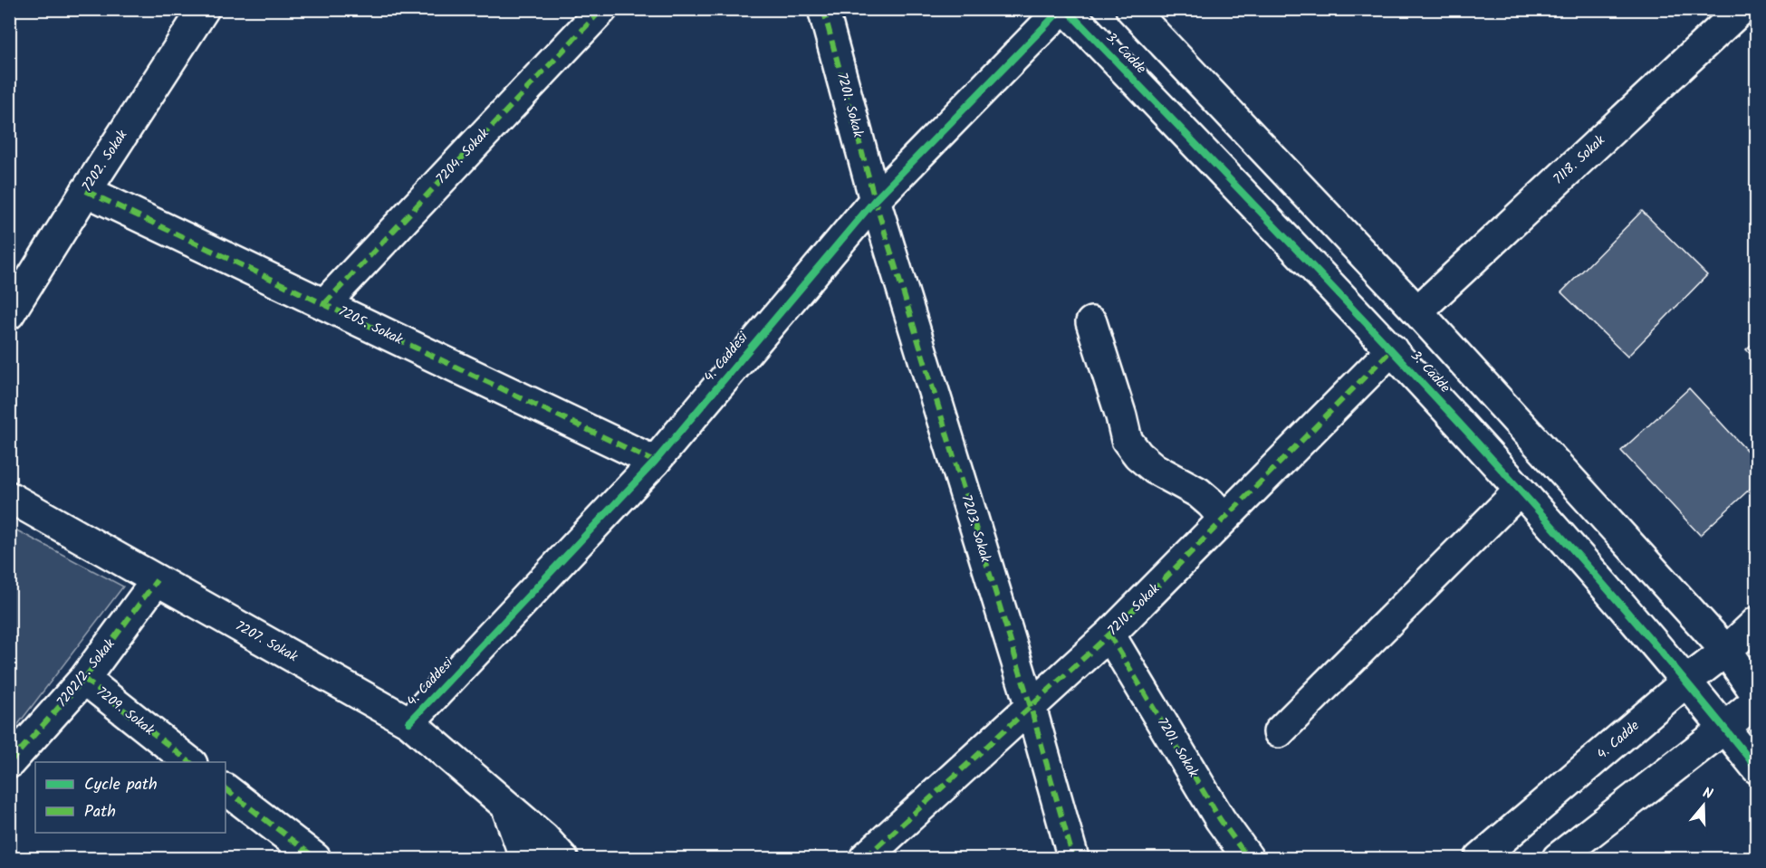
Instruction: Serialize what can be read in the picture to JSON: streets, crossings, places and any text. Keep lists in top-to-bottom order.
{
  "streets": {
    "street": [
      "3. Cadde",
      "7201. Sokak",
      "7204. Sokak",
      "7118. Sokak",
      "7202. Sokak",
      "7205. Sokak",
      "4. Caddesi",
      "7203. Sokak",
      "7210. Sokak",
      "7207. Sokak",
      "7202/2. Sokak",
      "7209. Sokak",
      "4. Cadde"
    ]
  },
  "crossings": [
    ["3. Cadde", "7210. Sokak"],
    ["3. Cadde", "4. Cadde"],
    ["7201. Sokak", "4. Caddesi"],
    ["7201. Sokak", "7203. Sokak"],
    ["7201. Sokak", "7210. Sokak"],
    ["7204. Sokak", "7205. Sokak"],
    ["7202. Sokak", "7205. Sokak"],
    ["7205. Sokak", "4. Caddesi"],
    ["4. Caddesi", "7203. Sokak"],
    ["4. Caddesi", "7207. Sokak"],
    ["7203. Sokak", "7210. Sokak"],
    ["7207. Sokak", "7202/2. Sokak"],
    ["7202/2. Sokak", "7209. Sokak"]
  ],
  "legend": ["Cycle path", "Path"],
  "north": "top"
}
